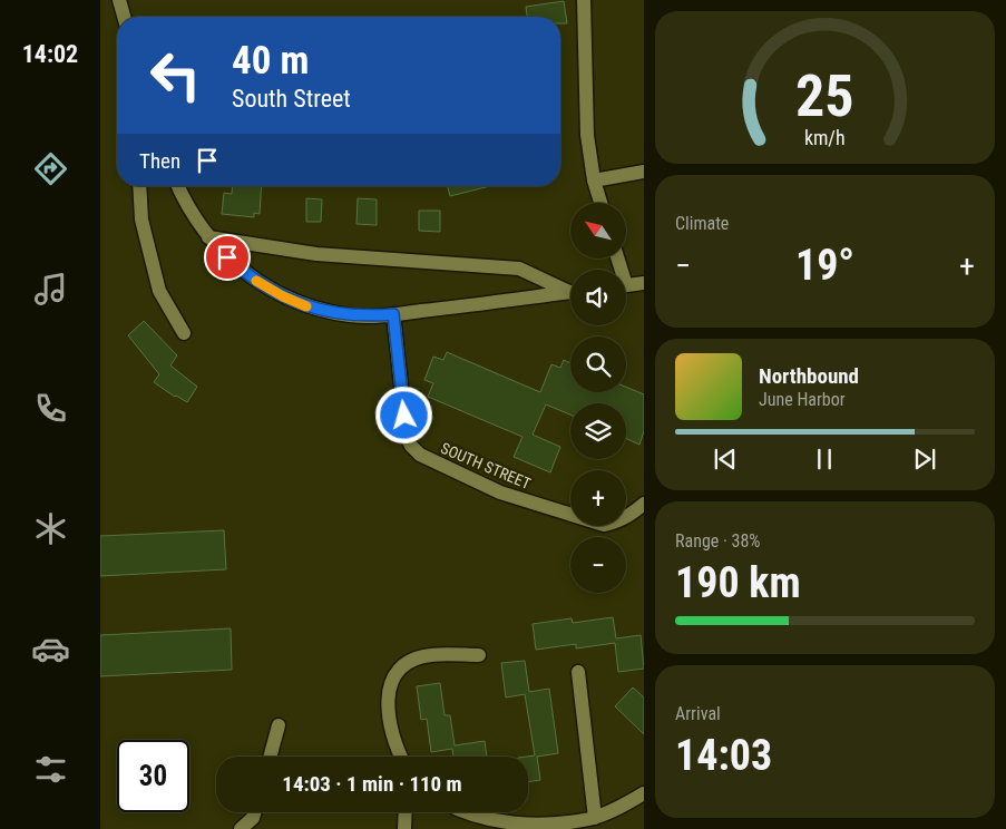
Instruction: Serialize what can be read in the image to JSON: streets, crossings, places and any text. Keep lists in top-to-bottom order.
{
  "streets": {
    "street": ["SOUTH STREET"]
  },
  "north": "top left",
  "page": {
    "tabs": "14:02",
    "turn": ["40 m", "South Street"],
    "then": "Then",
    "tile": [
      "Climate",
      ["Range · 38%", "190 km"],
      ["Arrival", "14:03"]
    ],
    "map_buttons": ["+", "−"],
    "heat": ["−", "19°", "+"],
    "song": ["Northbound", "June Harbor"],
    "limit": "30",
    "trip": "14:03 · 1 min · 110 m",
    "gauge": ["25", "km/h"]
  }
}
